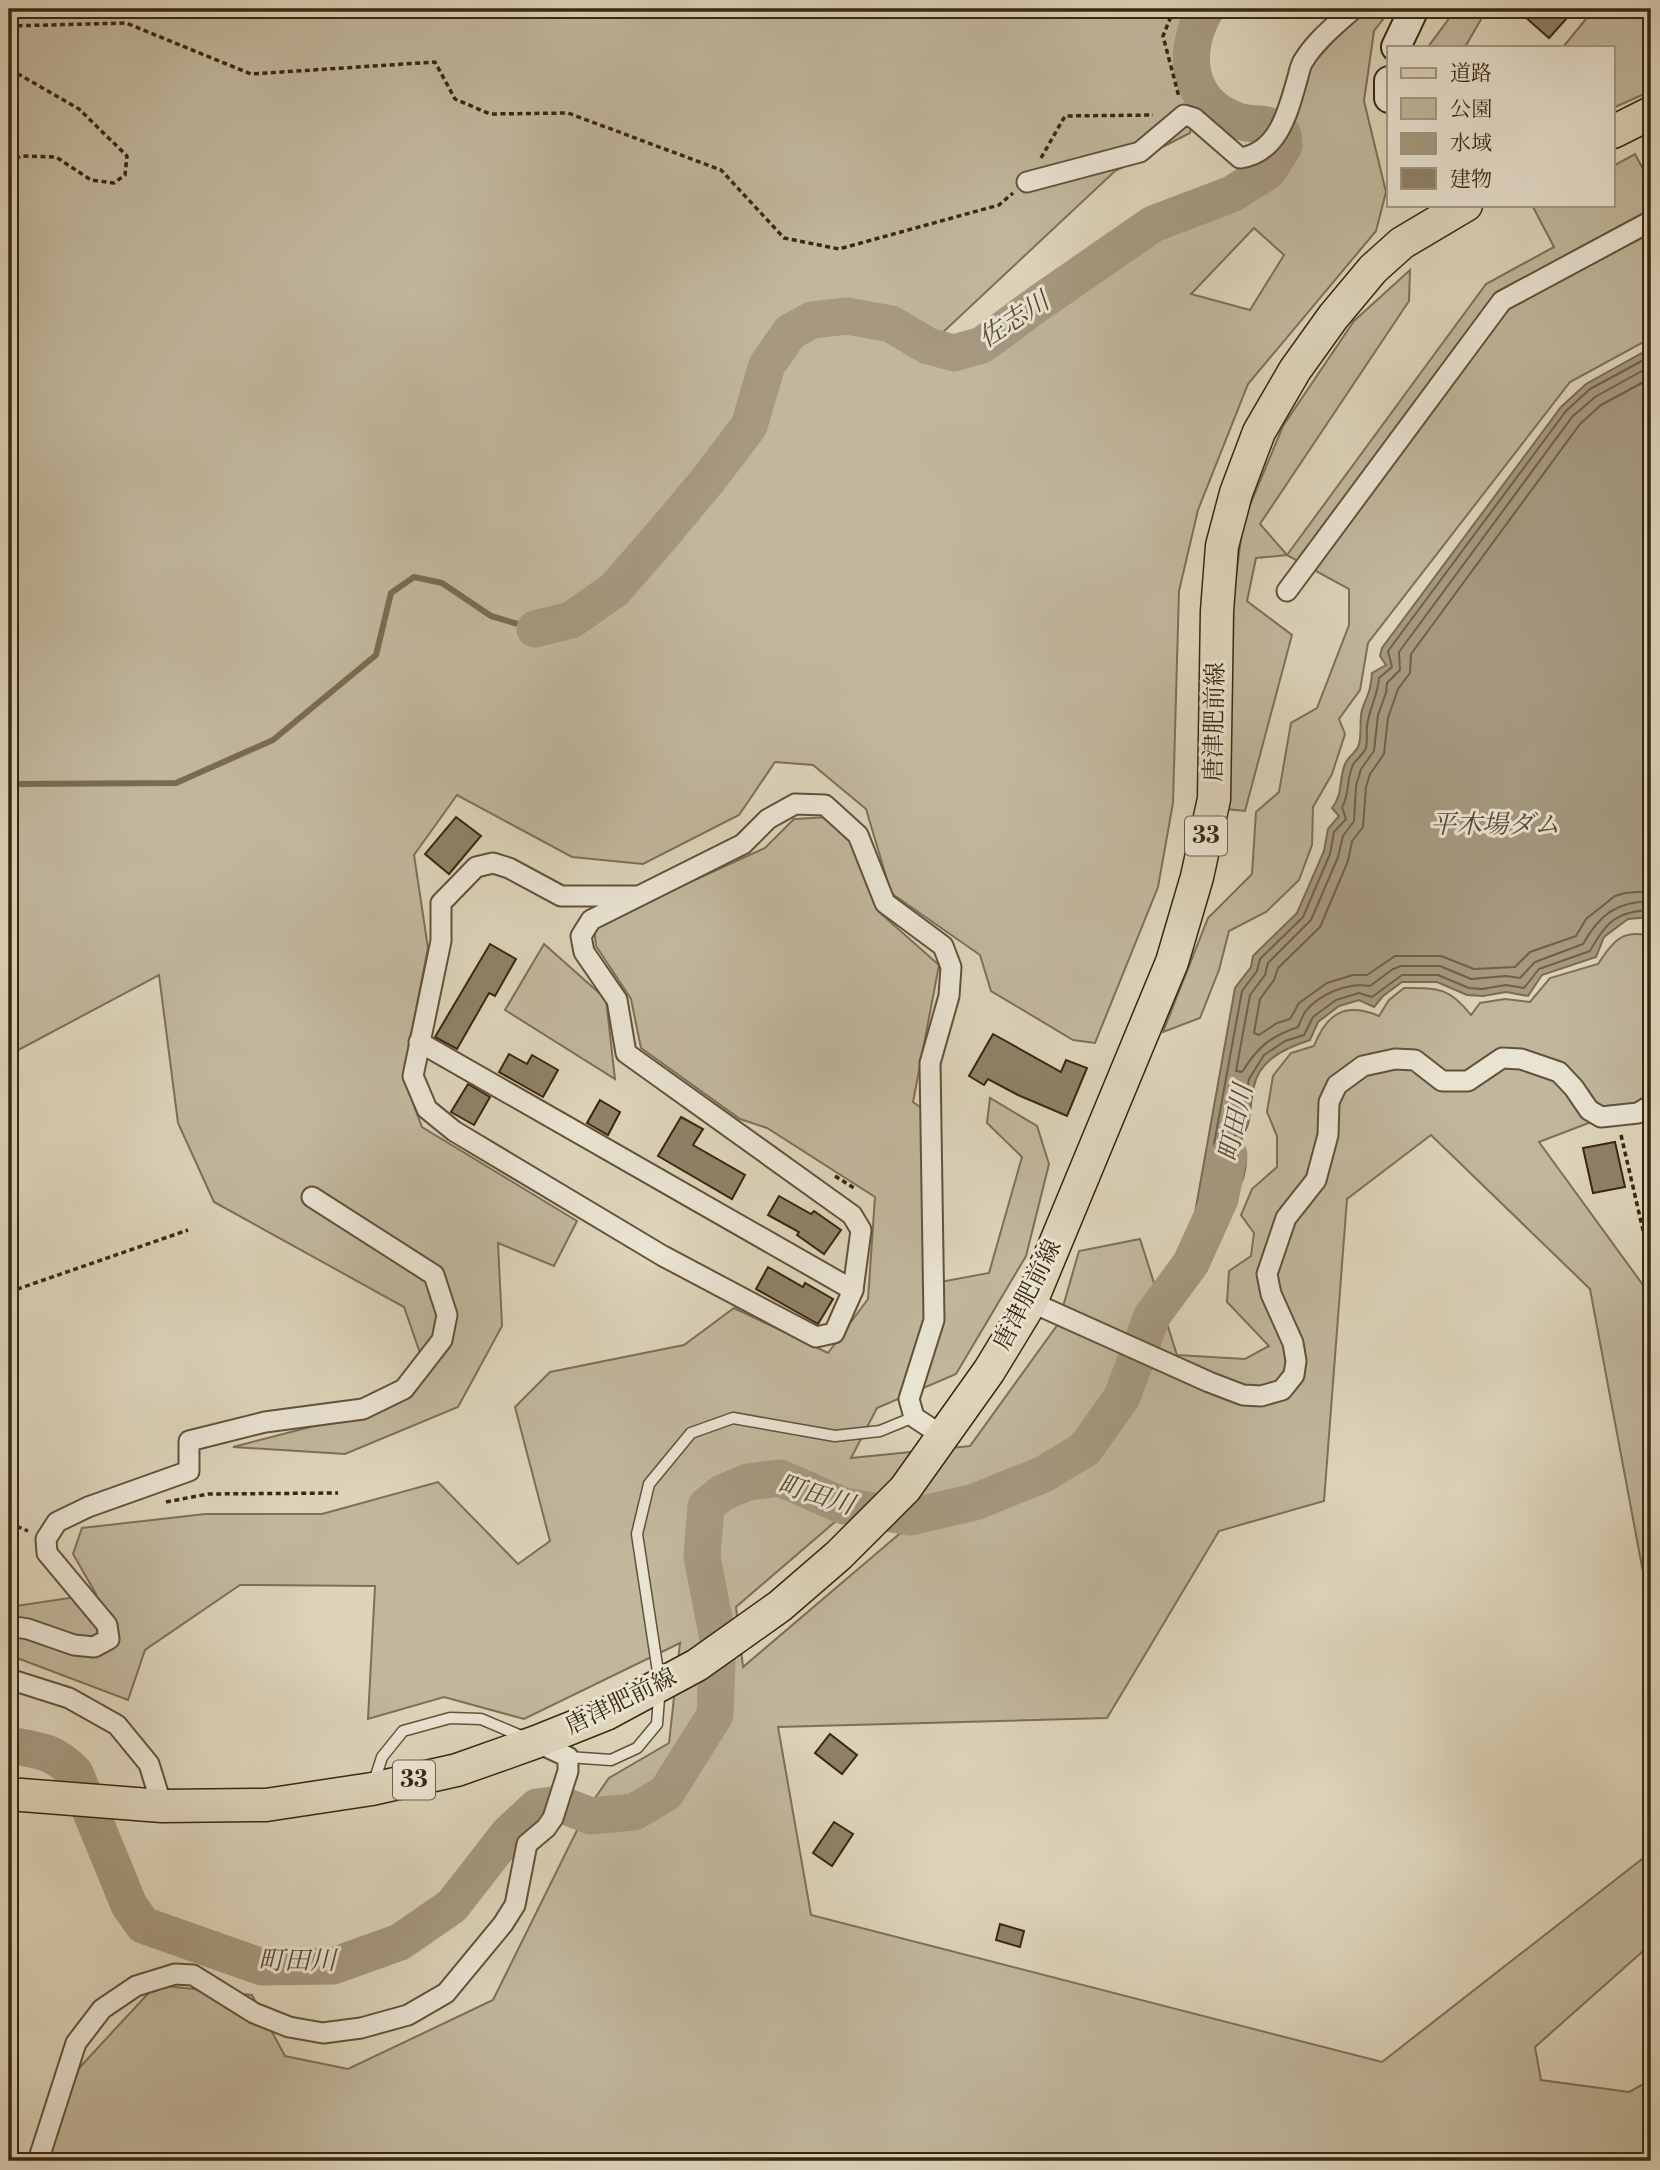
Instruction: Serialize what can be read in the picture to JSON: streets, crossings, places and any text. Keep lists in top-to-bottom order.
{
  "streets": {
    "main road": ["唐津肥前線", "33"]
  },
  "water": ["佐志川", "平木場ダム", "町田川"],
  "legend": [
    "道路",
    "公園",
    "水域",
    "建物"
  ]
}
